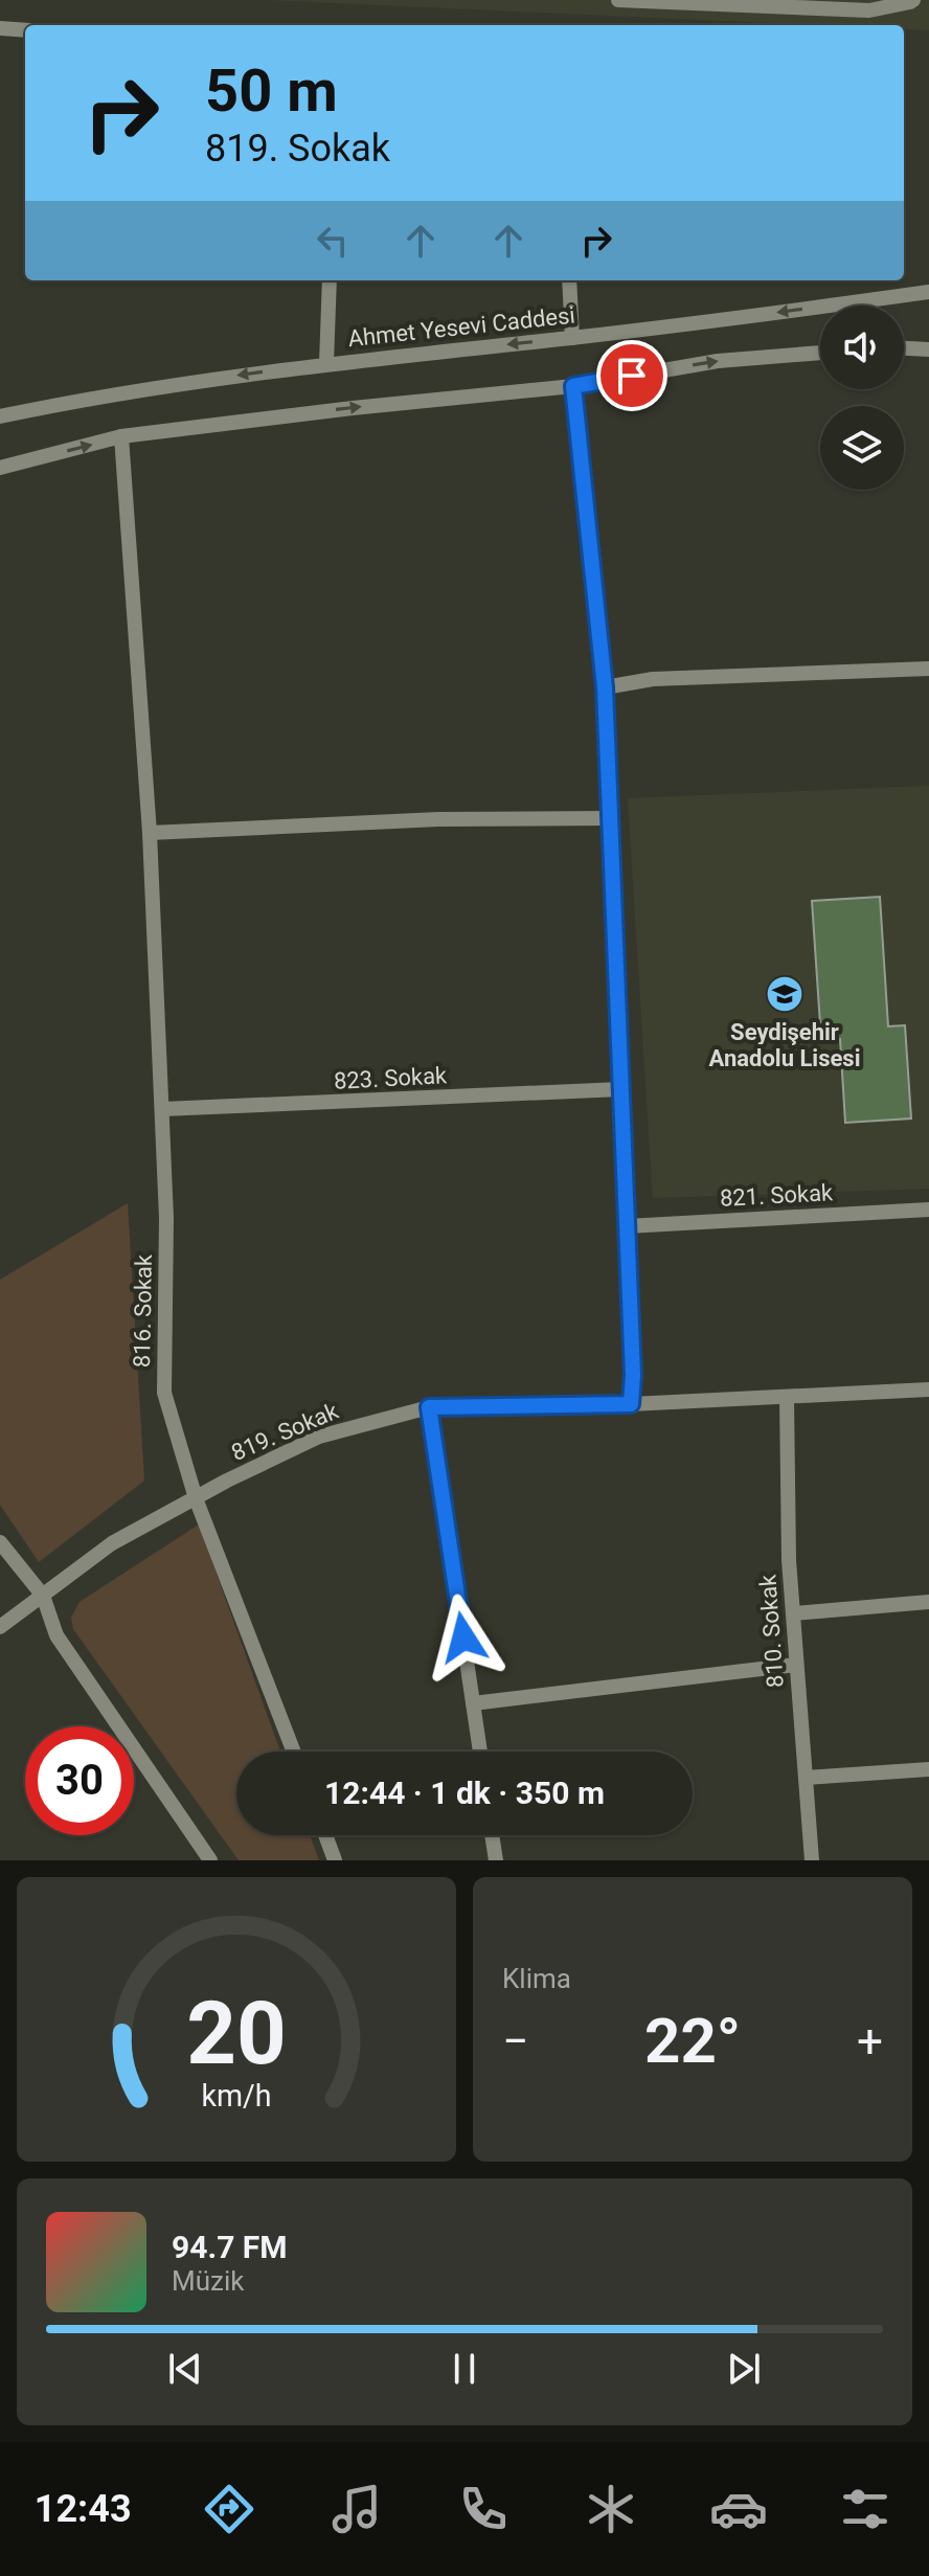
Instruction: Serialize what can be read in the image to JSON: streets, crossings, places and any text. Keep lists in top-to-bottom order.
{
  "streets": {
    "street": [
      "Ahmet Yesevi Caddesi",
      "823. Sokak",
      "821. Sokak",
      "816. Sokak",
      "819. Sokak",
      "810. Sokak"
    ]
  },
  "crossings": [
    ["823. Sokak", "816. Sokak"],
    ["816. Sokak", "819. Sokak"],
    ["819. Sokak", "810. Sokak"]
  ],
  "places": {
    "school or university": ["Seydişehir Anadolu Lisesi"]
  },
  "page": {
    "turn": ["50 m", "819. Sokak"],
    "limit": "30",
    "trip": "12:44 · 1 dk · 350 m",
    "tile": "Klima",
    "heat": ["−", "22°", "+"],
    "song": ["94.7 FM", "Müzik"],
    "tabs": "12:43",
    "gauge": ["20", "km/h"]
  }
}
